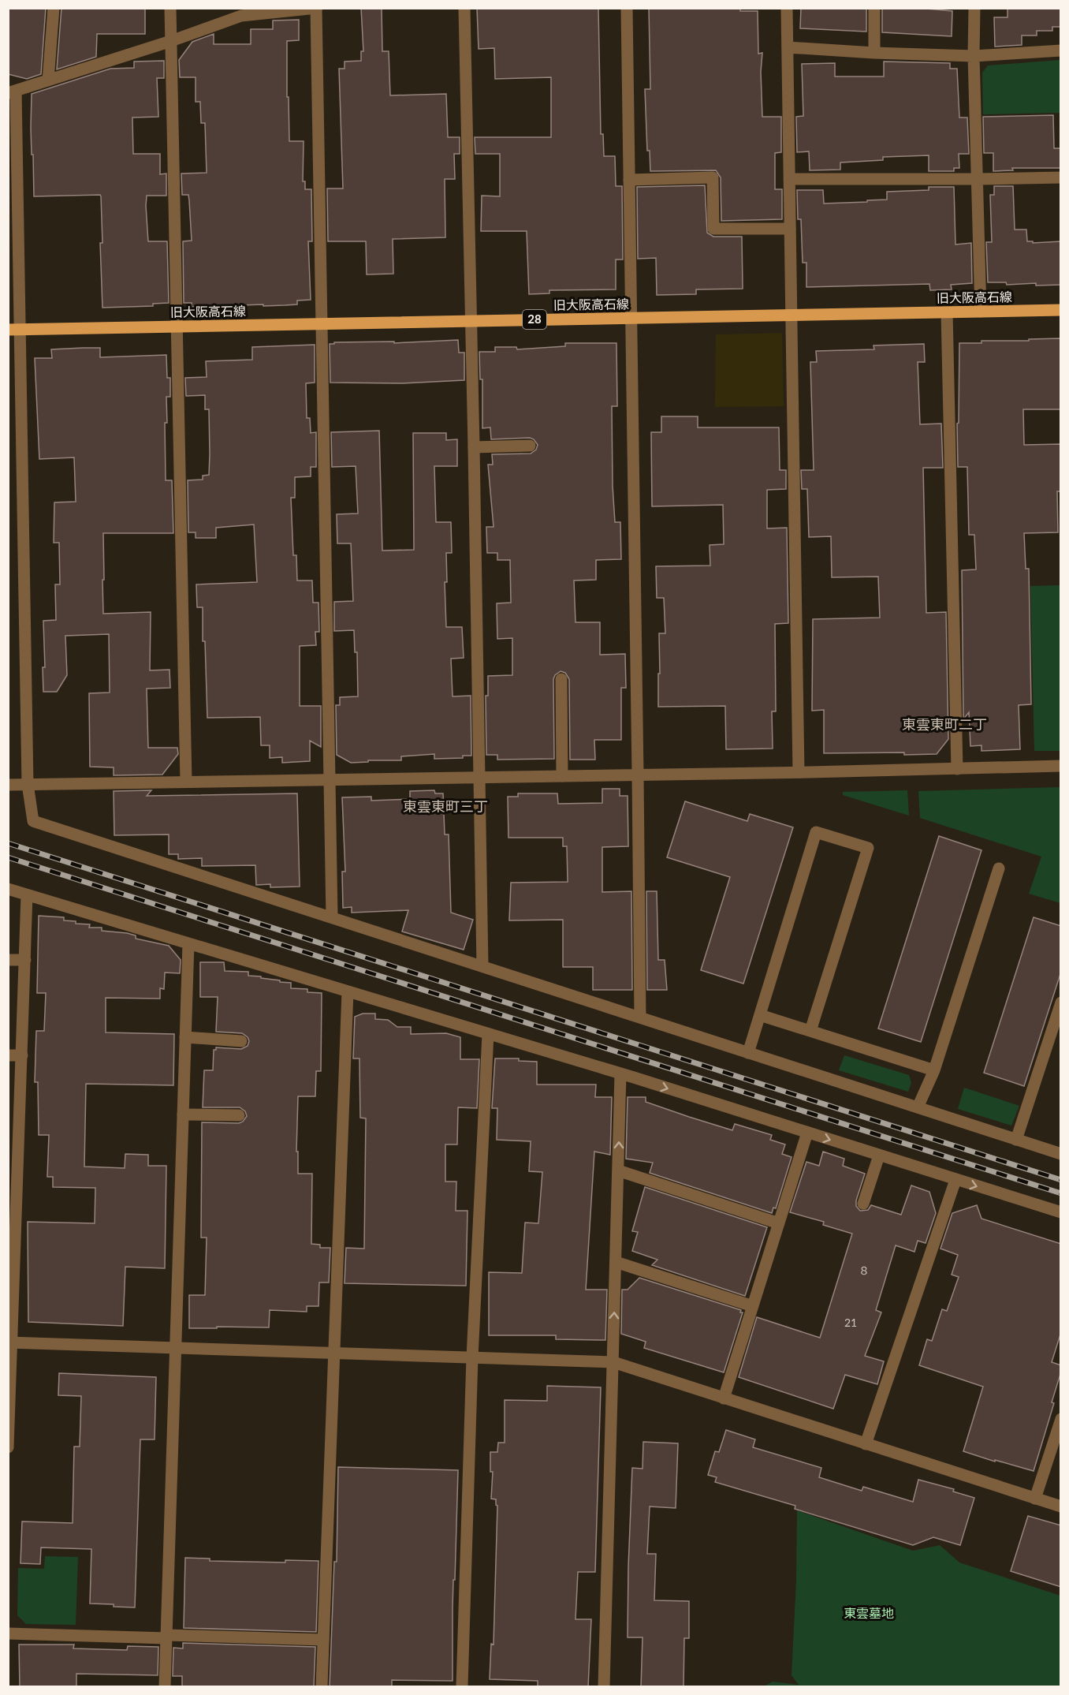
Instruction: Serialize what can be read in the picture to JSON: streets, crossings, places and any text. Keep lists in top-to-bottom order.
{
  "streets": {
    "main road": ["旧大阪高石線", "28"]
  },
  "districts": ["東雲東町二丁", "東雲東町三丁"],
  "parks": ["東雲墓地"],
  "house_numbers": ["８", "21"]
}
